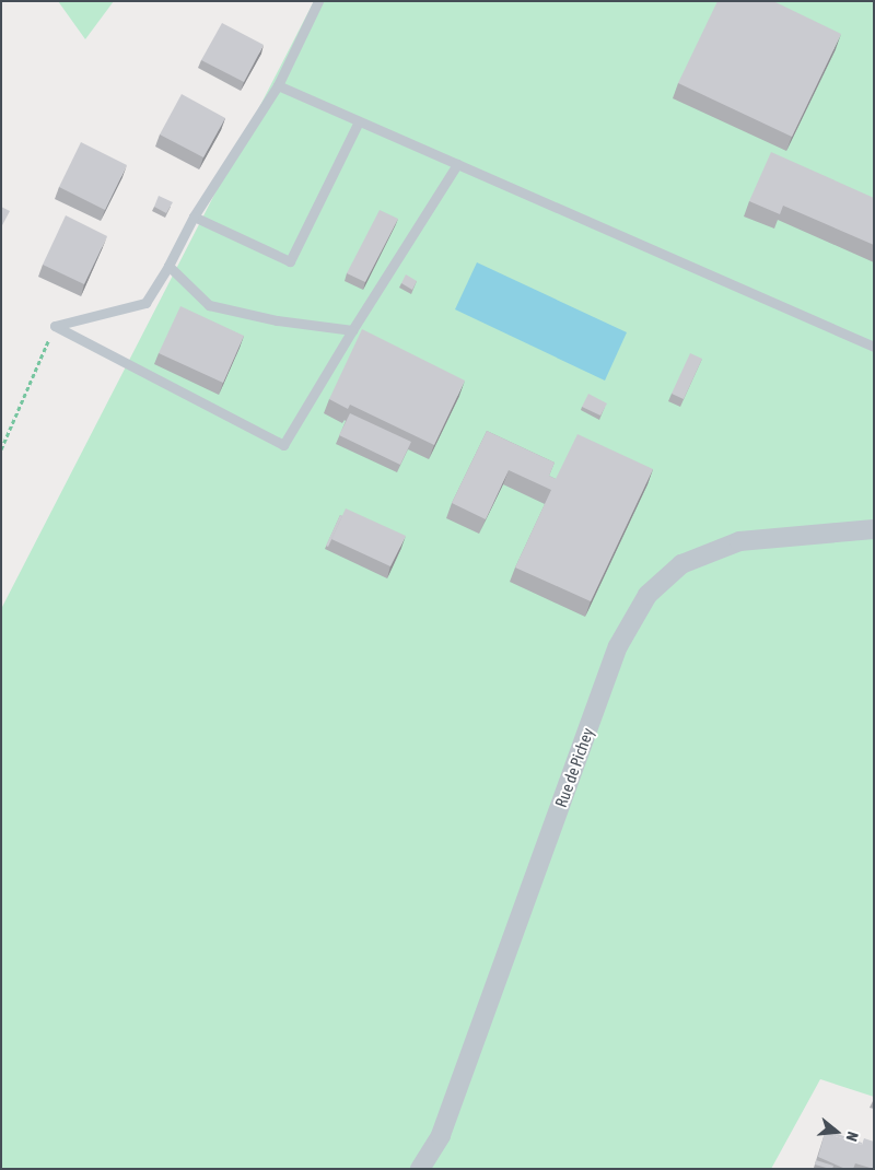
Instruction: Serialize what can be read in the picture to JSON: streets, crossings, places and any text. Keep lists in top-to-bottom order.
{
  "streets": {
    "street": ["Rue de Pichey"]
  },
  "north": "right"
}
